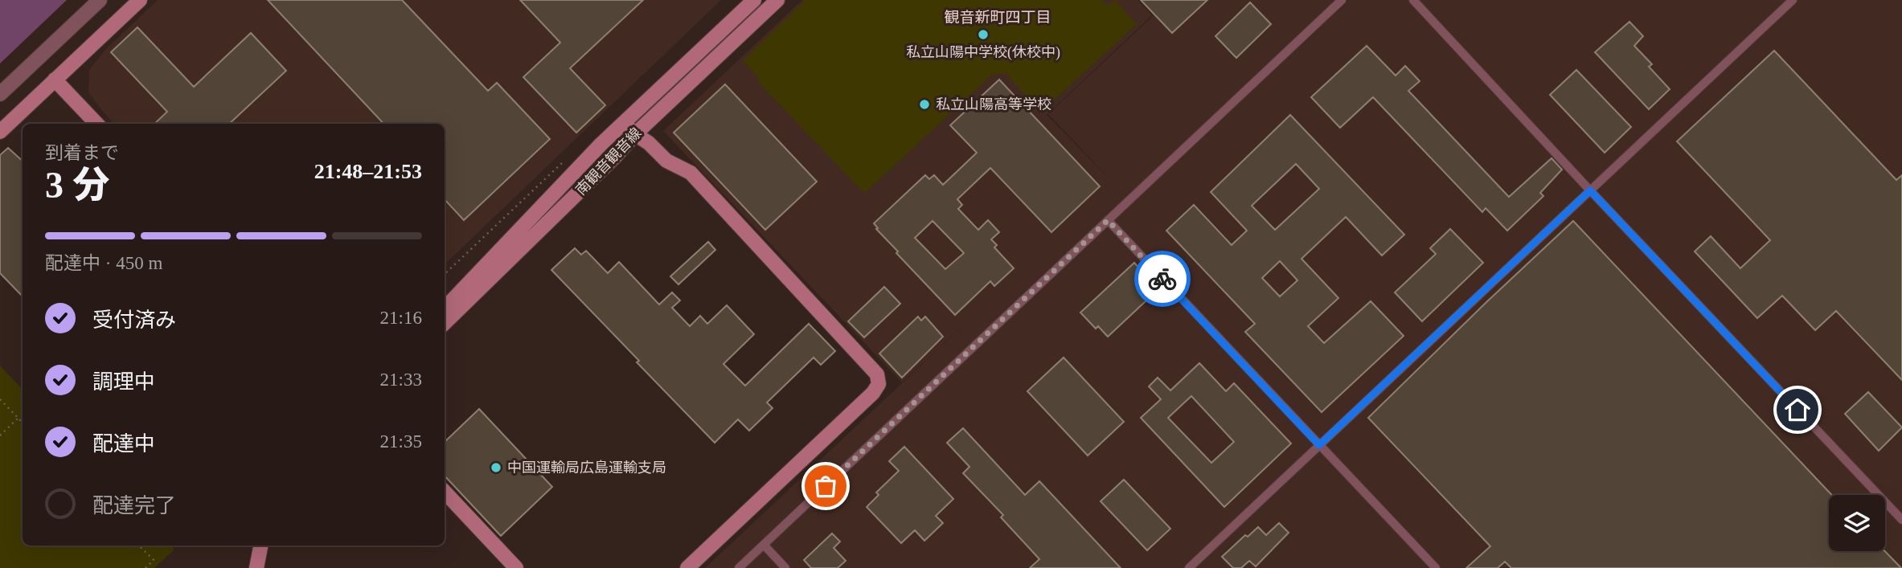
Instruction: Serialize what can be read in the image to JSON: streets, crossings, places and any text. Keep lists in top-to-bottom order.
{
  "streets": {
    "street": ["南観音観音線"]
  },
  "districts": ["観音新町四丁目"],
  "places": ["私立山陽中学校(休校中)", "私立山陽高等学校", "中国運輸局広島運輸支局"],
  "page": {
    "heading": ["3 分", "到着まで", "21:48–21:53"],
    "bar": "配達中 · 450 m",
    "list": [
      ["受付済み", "21:16"],
      ["調理中", "21:33"],
      ["配達中", "21:35"],
      "配達完了"
    ]
  }
}
